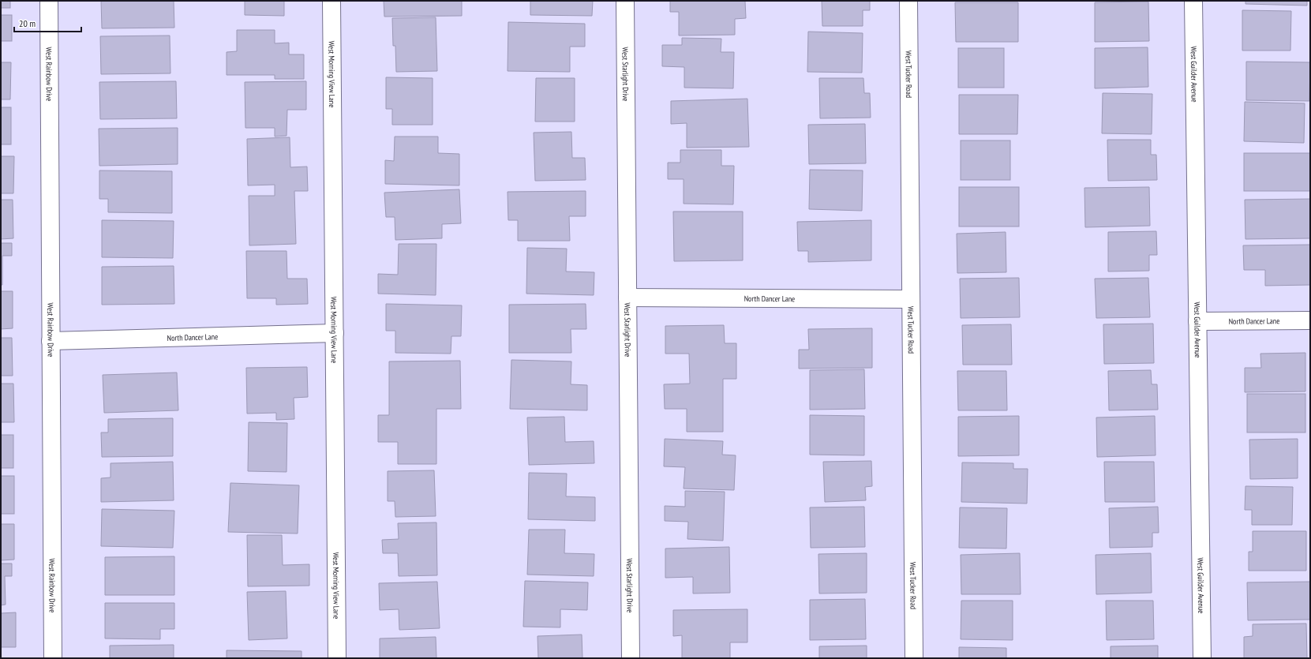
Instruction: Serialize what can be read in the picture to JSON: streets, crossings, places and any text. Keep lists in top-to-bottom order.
{
  "streets": {
    "street": [
      "West Rainbow Drive",
      "West Morning View Lane",
      "West Starlight Drive",
      "West Tucker Road",
      "West Guilder Avenue",
      "North Dancer Lane"
    ]
  },
  "crossings": [
    ["West Rainbow Drive", "North Dancer Lane"],
    ["West Morning View Lane", "North Dancer Lane"],
    ["West Starlight Drive", "North Dancer Lane"],
    ["West Tucker Road", "North Dancer Lane"],
    ["West Guilder Avenue", "North Dancer Lane"]
  ],
  "scale_bar": "20 m"
}
